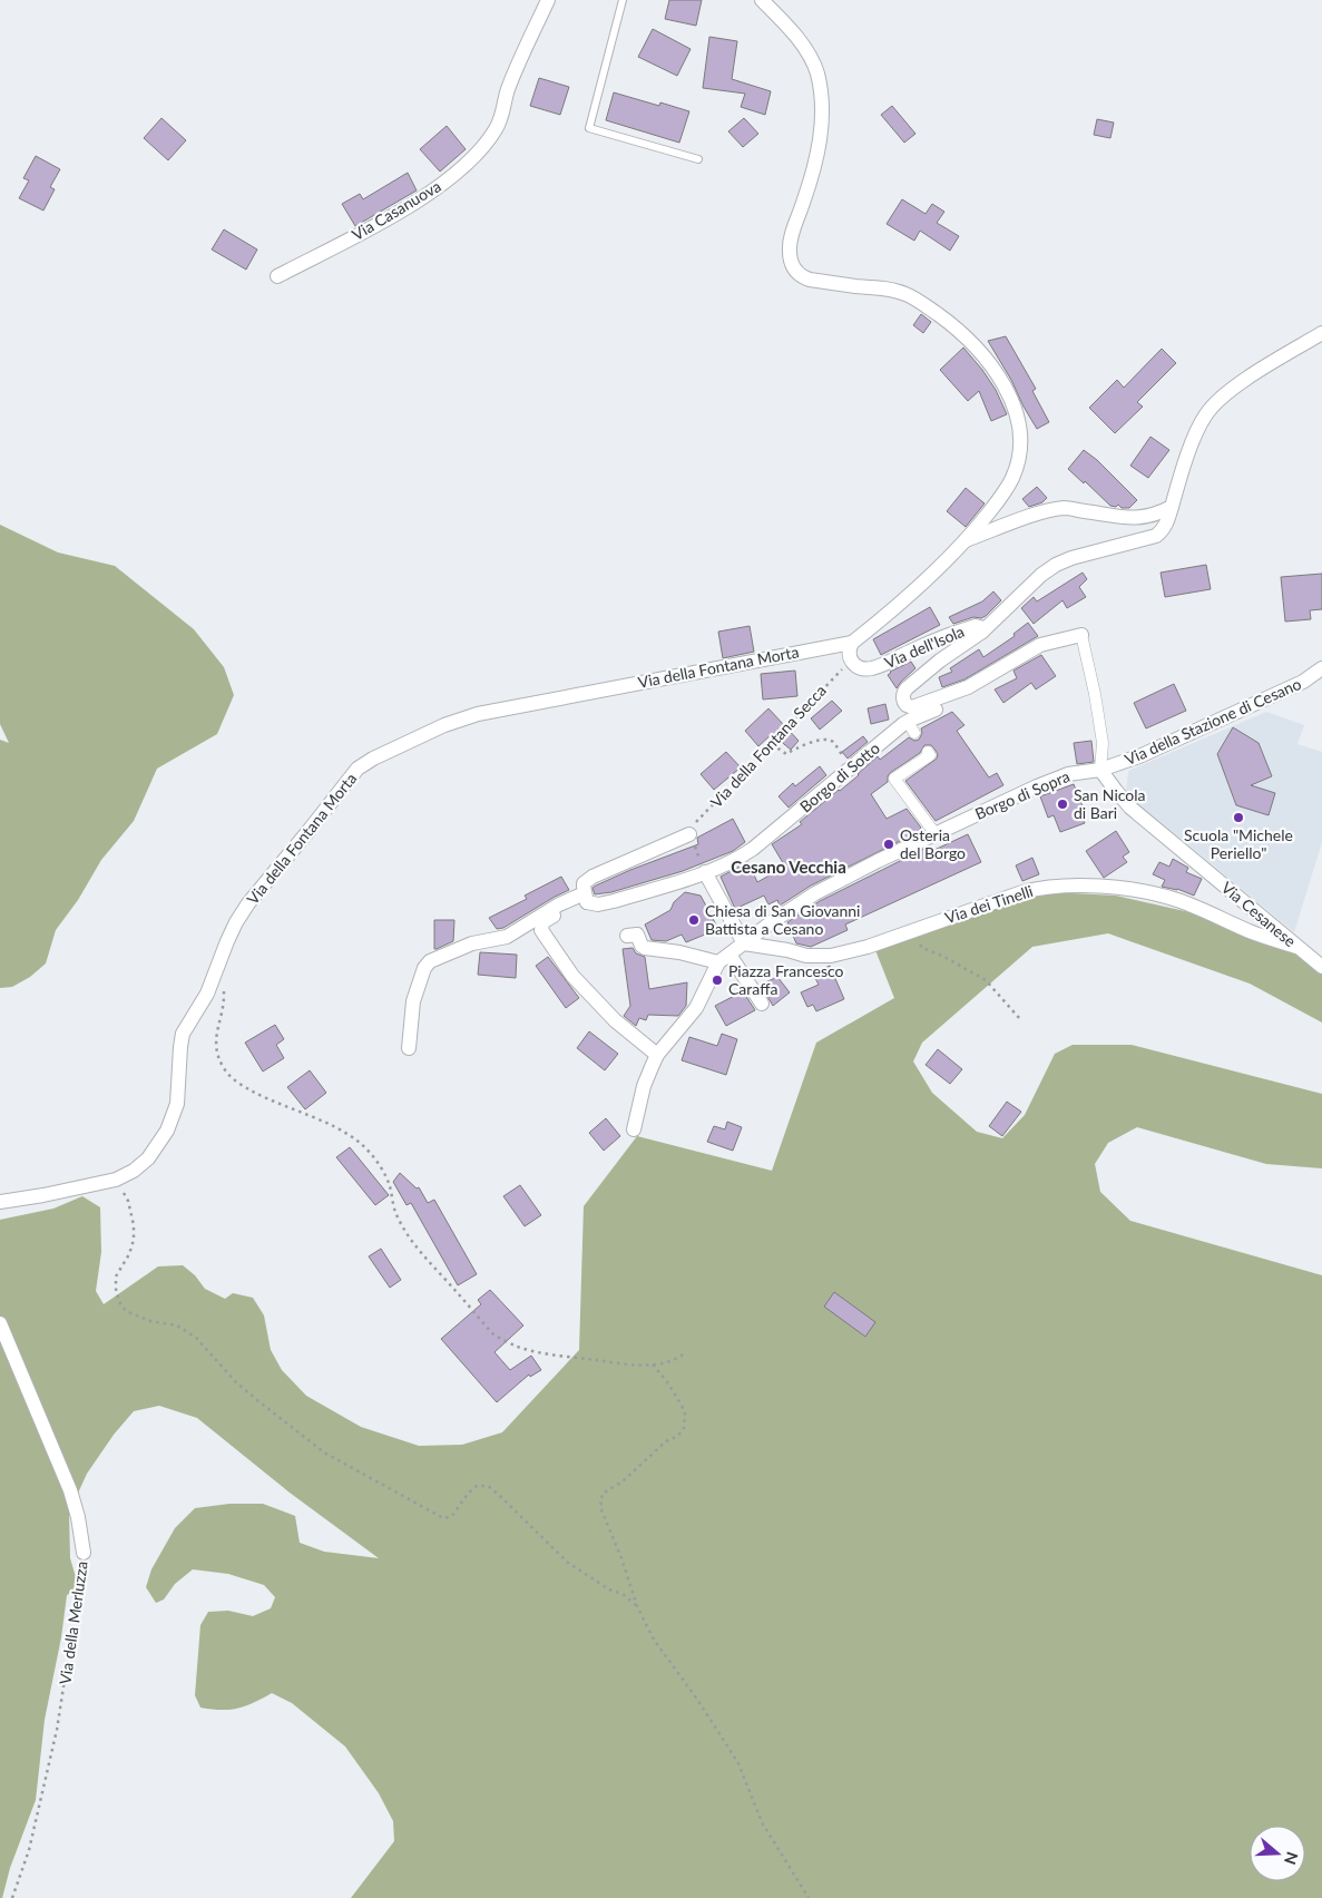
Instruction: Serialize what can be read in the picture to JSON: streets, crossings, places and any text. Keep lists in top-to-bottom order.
{
  "streets": {
    "street": [
      "Via Casanuova",
      "Via dell'Isola",
      "Via della Fontana Morta",
      "Via della Stazione di Cesano",
      "Borgo di Sotto",
      "Borgo di Sopra",
      "Via dei Tinelli",
      "Via Cesanese",
      "Via della Merluzza"
    ],
    "path": ["Via della Fontana Secca"]
  },
  "crossings": [
    ["Via dell'Isola", "Via della Fontana Secca"],
    ["Via dell'Isola", "Borgo di Sotto"],
    ["Via della Stazione di Cesano", "Borgo di Sopra"],
    ["Via della Stazione di Cesano", "Via Cesanese"],
    ["Borgo di Sopra", "Via dei Tinelli"],
    ["Borgo di Sopra", "Via Cesanese"],
    ["Via dei Tinelli", "Via Cesanese"]
  ],
  "districts": ["Cesano Vecchia"],
  "places": [
    "San Nicola di Bari",
    "Scuola \"Michele Periello\"",
    "Osteria del Borgo",
    "Chiesa di San Giovanni Battista a Cesano",
    "Piazza Francesco Caraffa"
  ],
  "north": "right"
}
